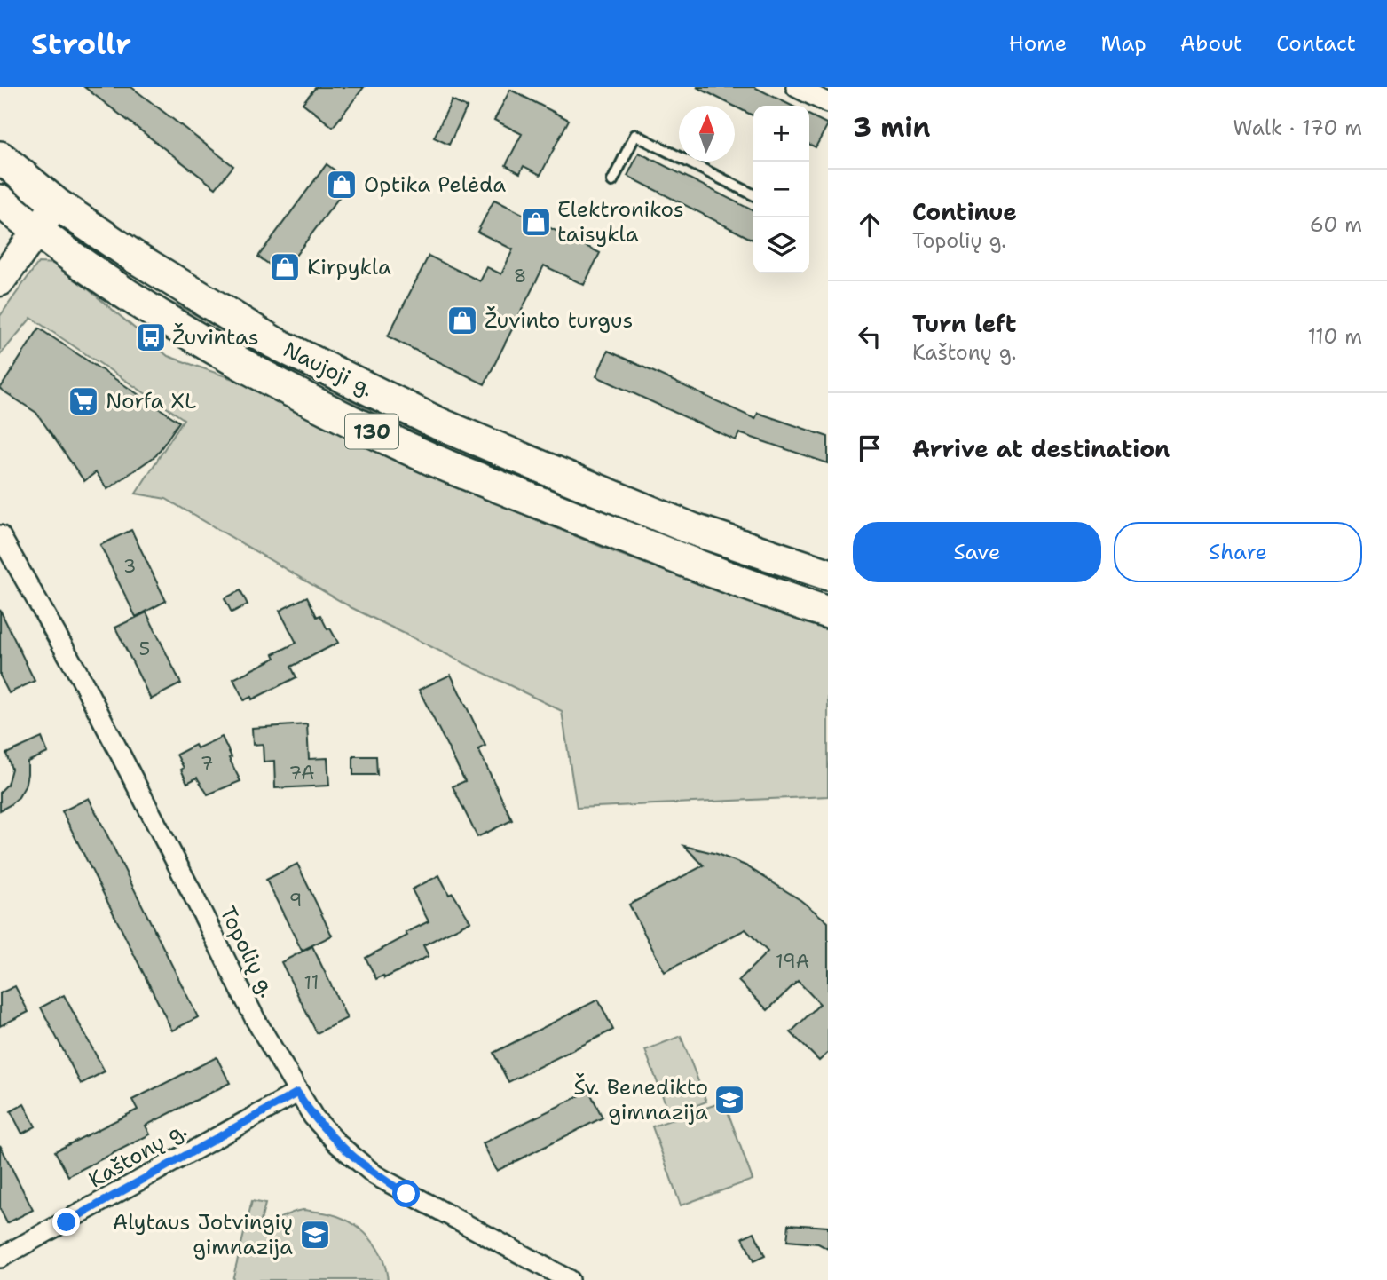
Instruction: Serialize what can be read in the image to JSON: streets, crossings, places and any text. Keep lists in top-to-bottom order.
{
  "streets": {
    "main road": ["Naujoji g.", "130"],
    "street": ["Topolių g.", "Kaštonų g."]
  },
  "crossings": [
    ["Topolių g.", "Kaštonų g."]
  ],
  "places": {
    "shop": [
      "Optika Pelėda",
      "Elektronikos taisykla",
      "Kirpykla",
      "Žuvinto turgus"
    ],
    "bus stop": ["Žuvintas"],
    "supermarket": ["Norfa XL"],
    "school or university": ["Šv. Benedikto gimnazija", "Alytaus Jotvingių gimnazija"]
  },
  "house_numbers": [
    "8",
    "3",
    "5",
    "7",
    "7A",
    "9",
    "19A",
    "11"
  ],
  "north": "top",
  "page": {
    "header": "Strollr",
    "nav": [
      "Home",
      "Map",
      "About",
      "Contact"
    ],
    "heading": ["3 min", "Walk · 170 m"],
    "map_buttons": ["+", "−"],
    "list": [
      ["Continue", "Topolių g.", "60 m"],
      ["Turn left", "Kaštonų g.", "110 m"],
      "Arrive at destination"
    ],
    "buttons": ["Save", "Share"]
  }
}
